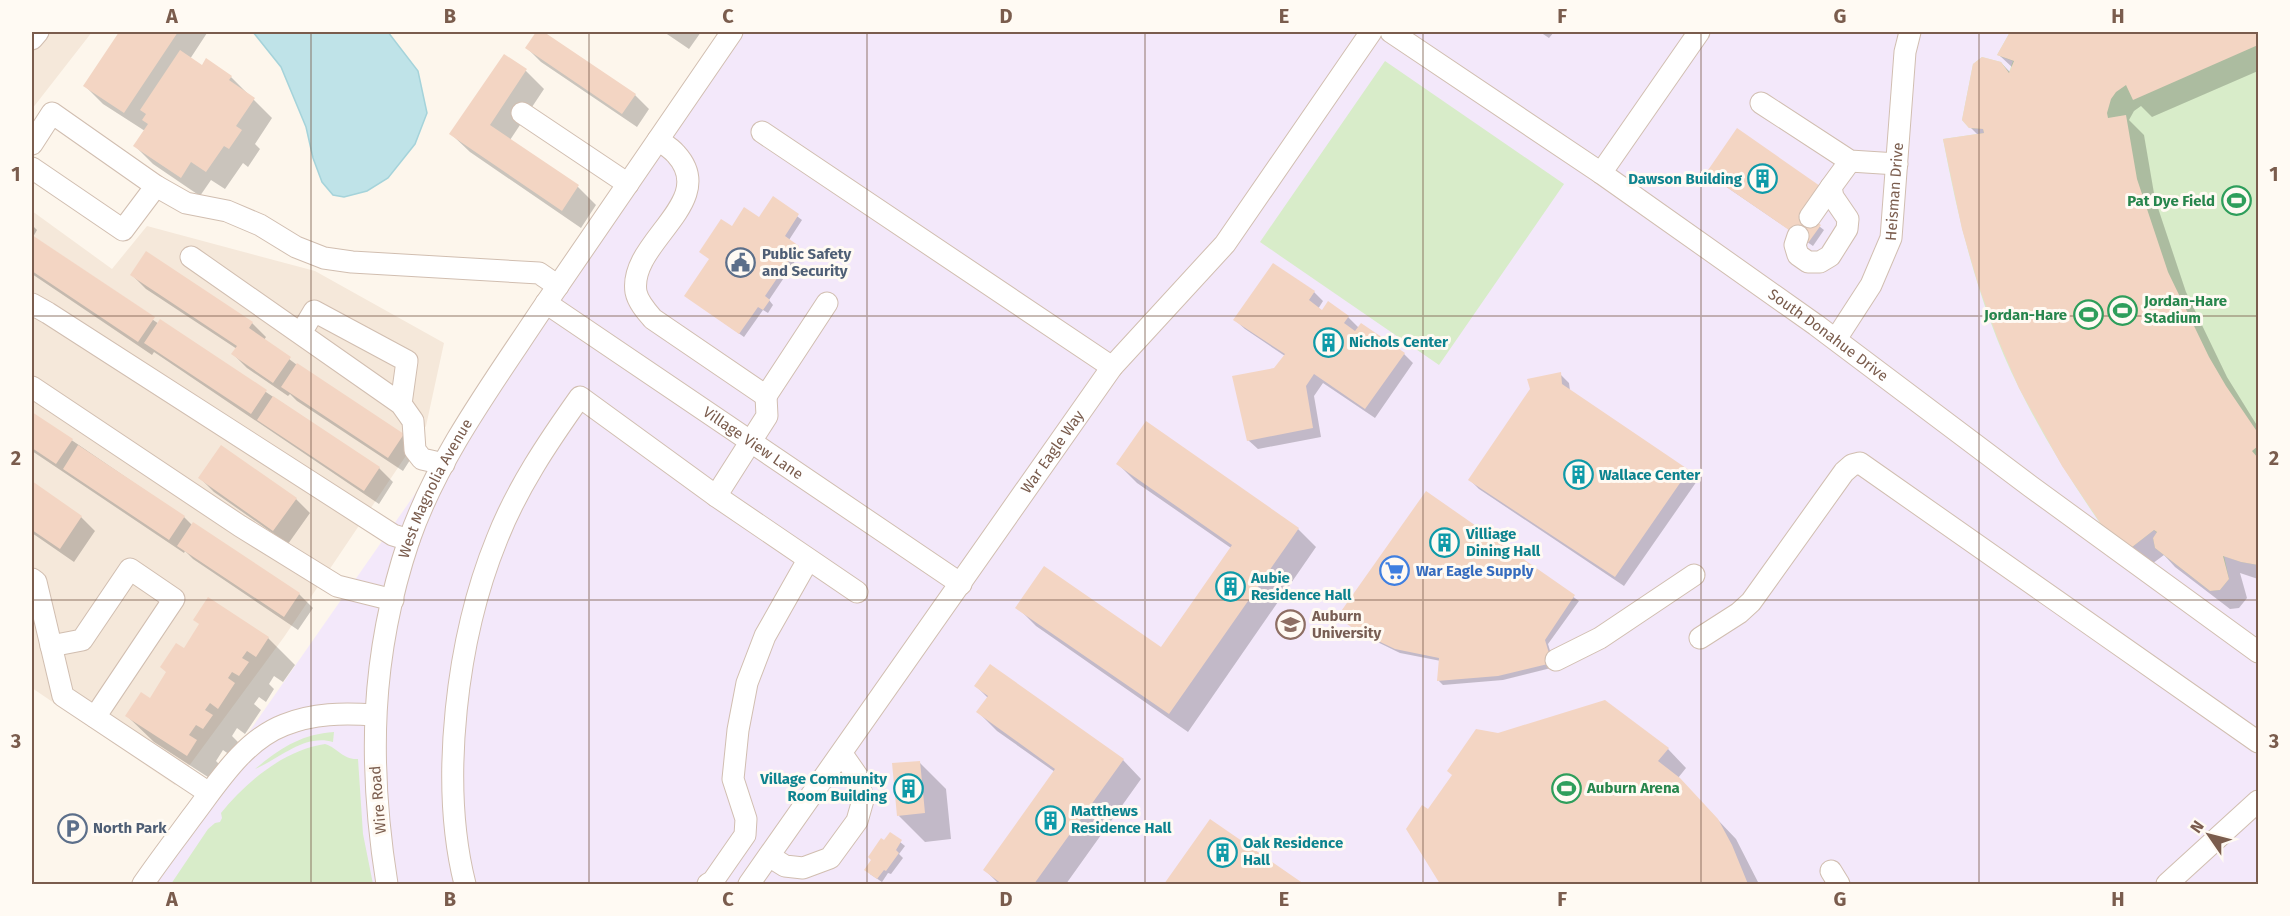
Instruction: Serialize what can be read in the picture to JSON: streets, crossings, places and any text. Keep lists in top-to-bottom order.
{
  "streets": {
    "street": [
      "Heisman Drive",
      "South Donahue Drive",
      "Village View Lane",
      "War Eagle Way",
      "West Magnolia Avenue",
      "Wire Road"
    ]
  },
  "crossings": [
    ["Heisman Drive", "South Donahue Drive"],
    ["Village View Lane", "War Eagle Way"],
    ["Village View Lane", "West Magnolia Avenue"],
    ["West Magnolia Avenue", "Wire Road"]
  ],
  "places": {
    "building": [
      "Dawson Building",
      "Nichols Center",
      "Wallace Center",
      "Villiage Dining Hall",
      "Aubie Residence Hall",
      "Village Community Room Building",
      "Matthews Residence Hall",
      "Oak Residence Hall"
    ],
    "sports": [
      "Pat Dye Field",
      "Jordan-Hare Stadium",
      "Jordan-Hare",
      "Auburn Arena"
    ],
    "public building": ["Public Safety and Security"],
    "supermarket": ["War Eagle Supply"],
    "school or university": ["Auburn University"],
    "parking": ["North Park"]
  },
  "north": "top left",
  "grid": {
    "columns": [
      "A",
      "B",
      "C",
      "D",
      "E",
      "F",
      "G",
      "H"
    ],
    "rows": ["1", "2", "3"]
  }
}
